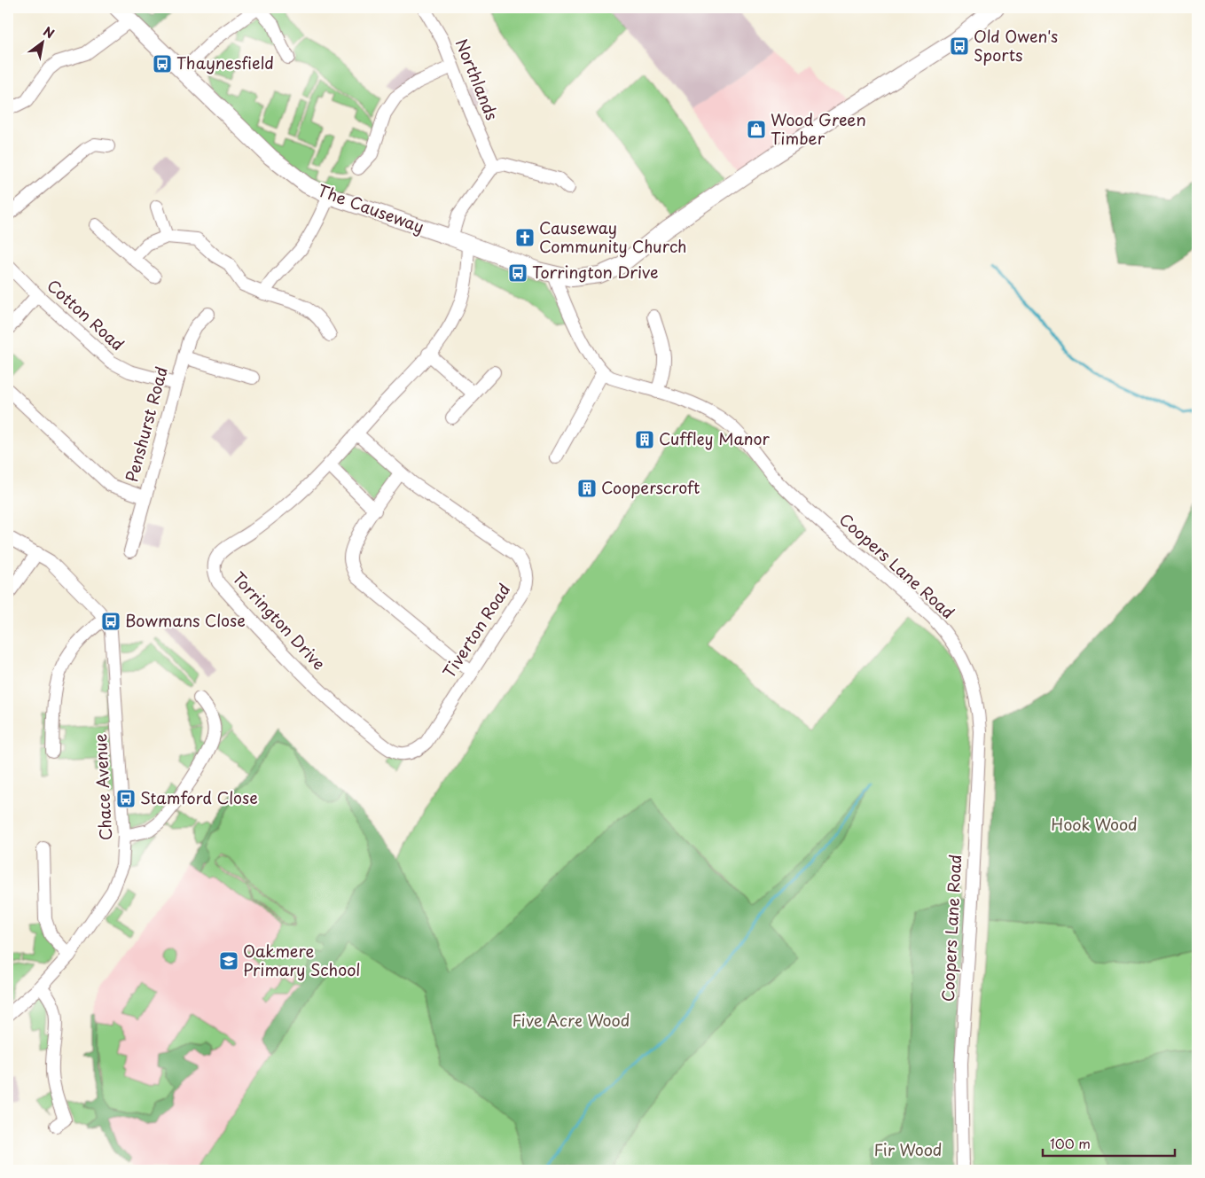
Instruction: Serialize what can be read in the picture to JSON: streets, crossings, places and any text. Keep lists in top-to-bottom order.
{
  "streets": {
    "main road": ["The Causeway"],
    "street": [
      "Northlands",
      "Cotton Road",
      "Penshurst Road",
      "Coopers Lane Road",
      "Torrington Drive",
      "Tiverton Road",
      "Chace Avenue"
    ]
  },
  "crossings": [
    ["The Causeway", "Coopers Lane Road"],
    ["The Causeway", "Torrington Drive"],
    ["Cotton Road", "Penshurst Road"],
    ["Torrington Drive", "Tiverton Road"]
  ],
  "parks": ["Hook Wood", "Five Acre Wood", "Fir Wood"],
  "places": {
    "bus stop": [
      "Old Owen's Sports",
      "Thaynesfield",
      "Torrington Drive",
      "Bowmans Close",
      "Stamford Close"
    ],
    "shop": ["Wood Green Timber"],
    "church": ["Causeway Community Church"],
    "building": ["Cuffley Manor", "Cooperscroft"],
    "school or university": ["Oakmere Primary School"]
  },
  "scale_bar": "100 m",
  "north": "top right"
}
